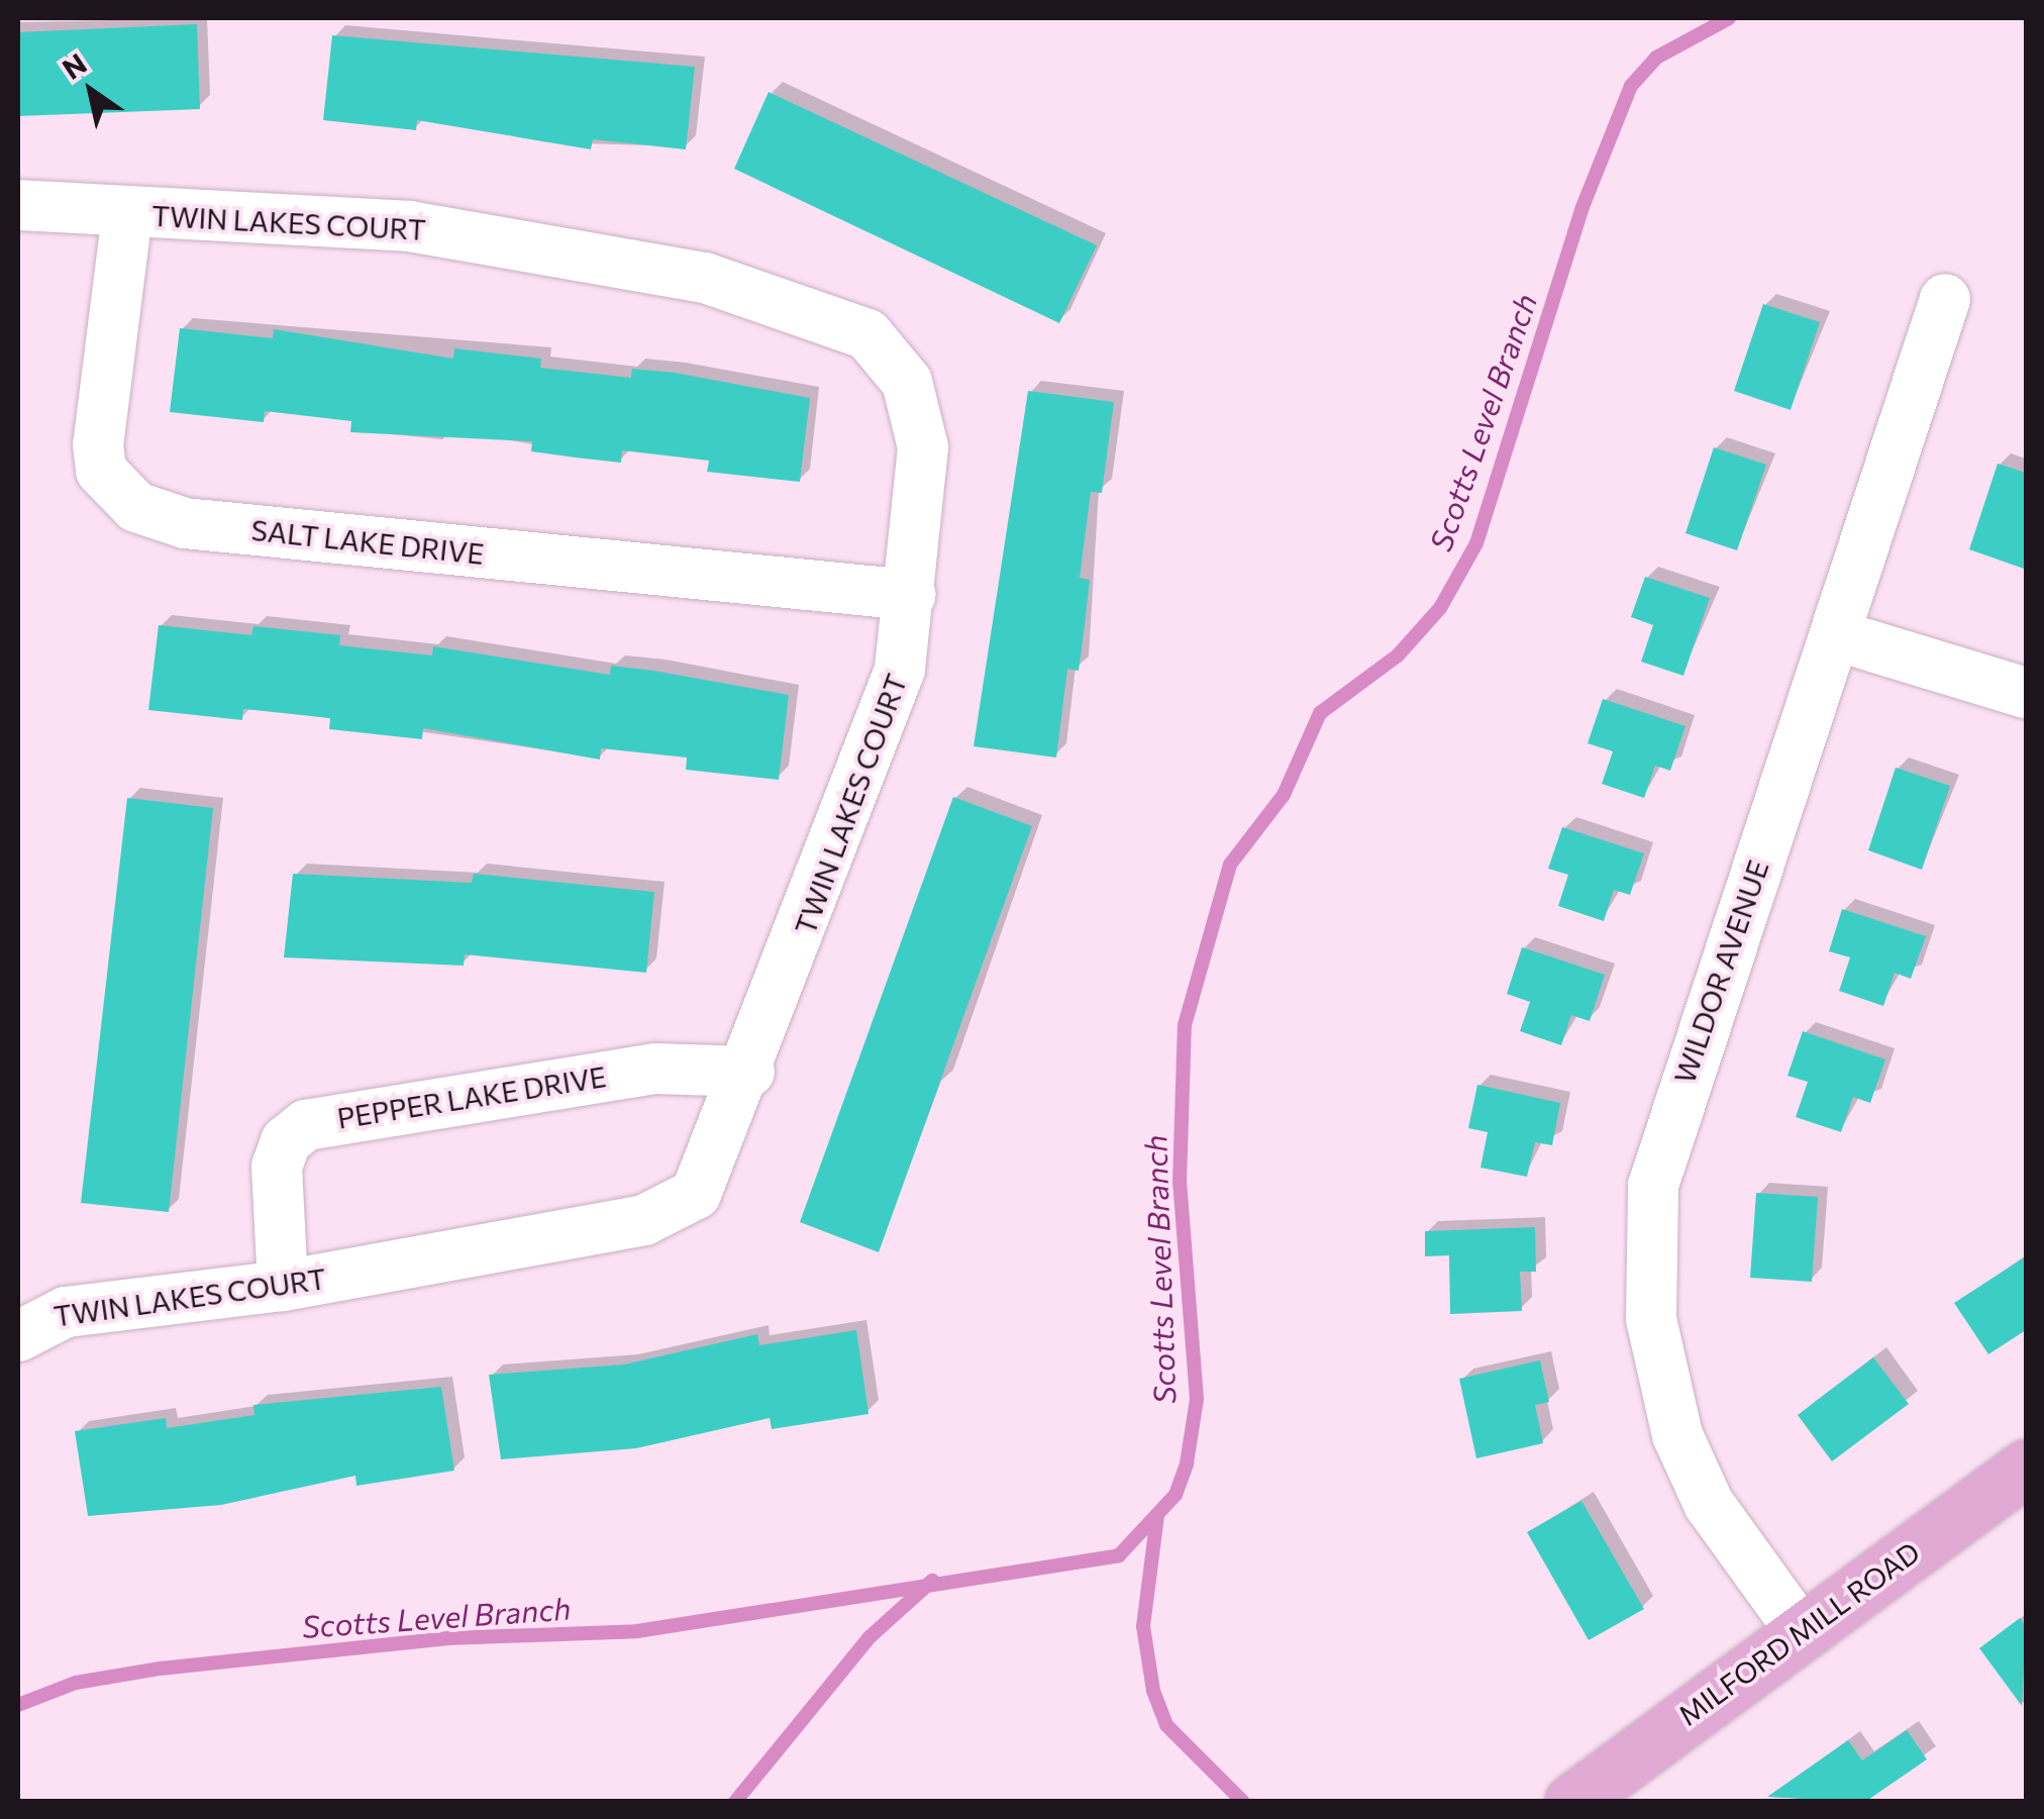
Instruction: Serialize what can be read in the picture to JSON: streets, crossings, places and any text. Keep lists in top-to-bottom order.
{
  "streets": {
    "main road": ["MILFORD MILL ROAD"],
    "street": [
      "TWIN LAKES COURT",
      "SALT LAKE DRIVE",
      "WILDOR AVENUE",
      "PEPPER LAKE DRIVE"
    ]
  },
  "crossings": [
    ["TWIN LAKES COURT", "SALT LAKE DRIVE"],
    ["TWIN LAKES COURT", "PEPPER LAKE DRIVE"],
    ["WILDOR AVENUE", "MILFORD MILL ROAD"]
  ],
  "water": ["Scotts Level Branch"],
  "north": "top left"
}
